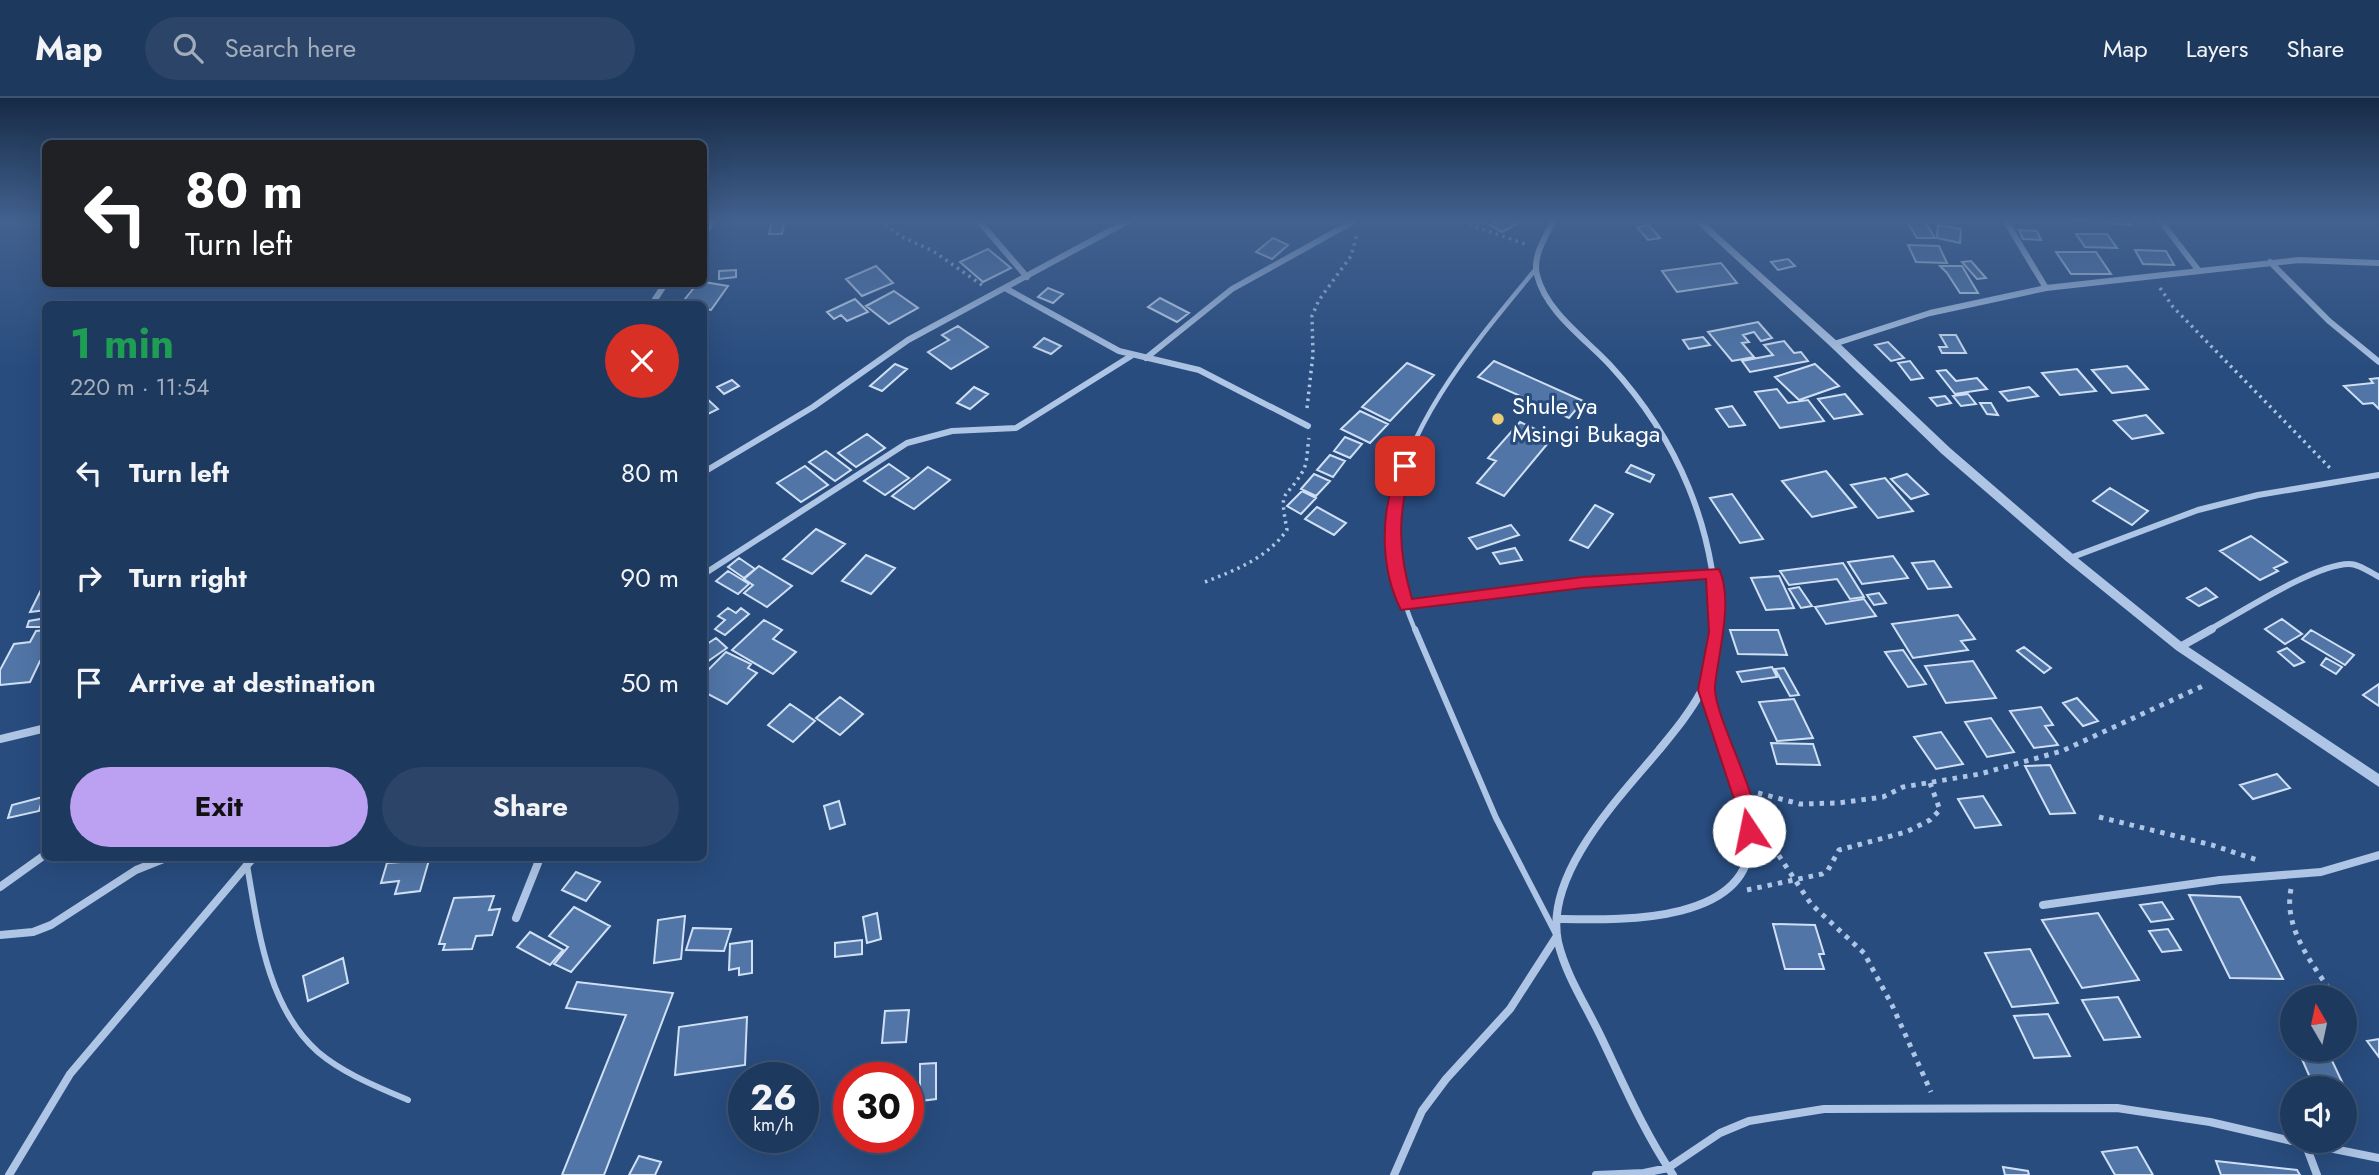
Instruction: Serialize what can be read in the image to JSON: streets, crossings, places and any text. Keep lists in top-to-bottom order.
{
  "places": ["Shule ya Msingi Bukaga"],
  "north": "top",
  "page": {
    "header": "Map",
    "search": "Search here",
    "nav": ["Map", "Layers", "Share"],
    "turn": ["80 m", "Turn left"],
    "heading": ["1 min", "220 m · 11:54"],
    "list": [
      {
        "name": "Turn left",
        "value": "80 m"
      },
      {
        "name": "Turn right",
        "value": "90 m"
      },
      {
        "name": "Arrive at destination",
        "value": "50 m"
      }
    ],
    "buttons": ["Exit", "Share"],
    "speed": "26 km/h",
    "limit": "30"
  }
}
